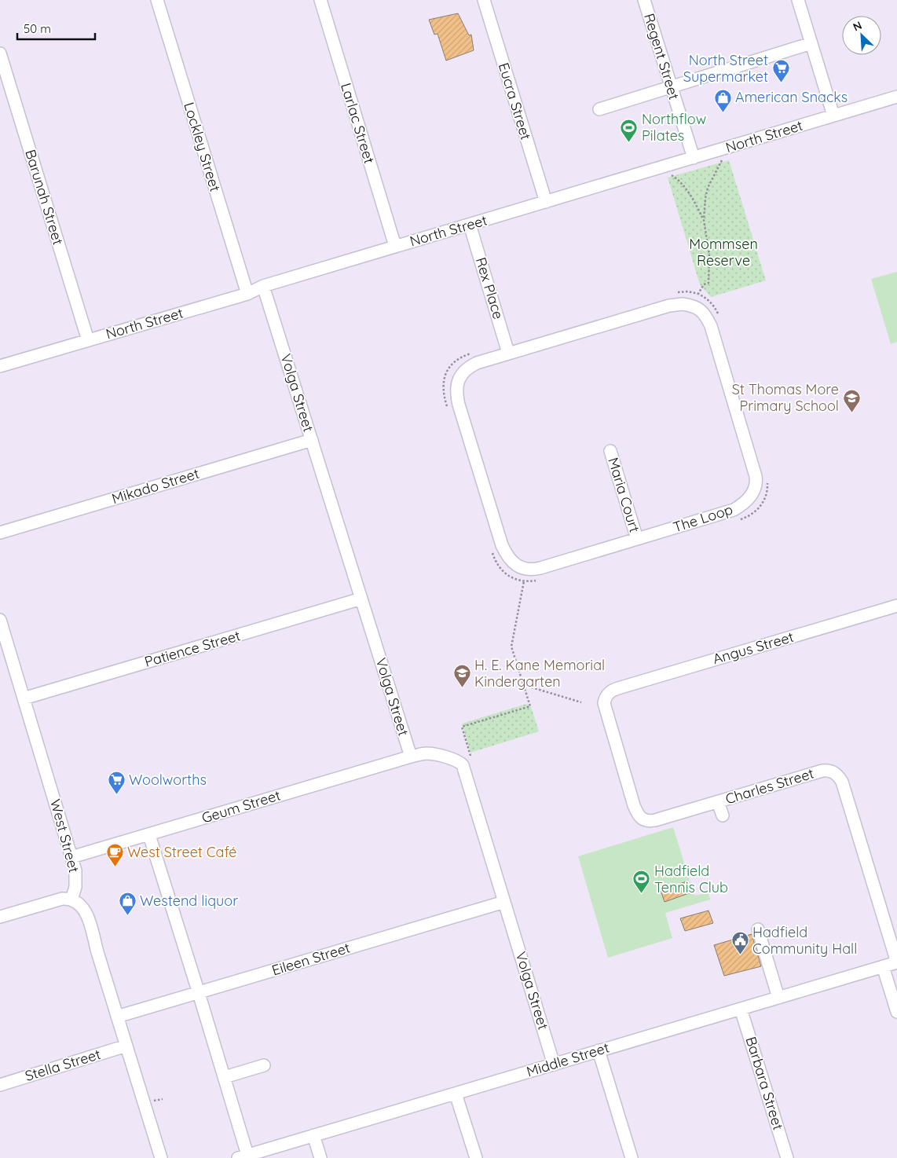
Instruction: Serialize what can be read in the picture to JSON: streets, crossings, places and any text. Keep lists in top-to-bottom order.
{
  "streets": {
    "street": [
      "Regent Street",
      "Eucra Street",
      "Larlac Street",
      "North Street",
      "Lockley Street",
      "Barunah Street",
      "Rex Place",
      "Volga Street",
      "Mikado Street",
      "Maria Court",
      "The Loop",
      "Angus Street",
      "Patience Street",
      "Charles Street",
      "Geum Street",
      "West Street",
      "Eileen Street",
      "Middle Street",
      "Stella Street",
      "Barbara Street"
    ]
  },
  "crossings": [
    ["Regent Street", "North Street"],
    ["Eucra Street", "North Street"],
    ["Larlac Street", "North Street"],
    ["North Street", "Lockley Street"],
    ["North Street", "Barunah Street"],
    ["North Street", "Rex Place"],
    ["North Street", "Volga Street"],
    ["Rex Place", "The Loop"],
    ["Volga Street", "Mikado Street"],
    ["Volga Street", "Patience Street"],
    ["Volga Street", "Geum Street"],
    ["Volga Street", "Eileen Street"],
    ["Volga Street", "Middle Street"],
    ["Maria Court", "The Loop"],
    ["Angus Street", "Charles Street"],
    ["Patience Street", "West Street"],
    ["Charles Street", "Middle Street"],
    ["Geum Street", "West Street"],
    ["Middle Street", "Barbara Street"]
  ],
  "parks": ["Mommsen Reserve"],
  "places": {
    "supermarket": ["North Street Supermarket", "Woolworths"],
    "shop": ["American Snacks", "Westend liquor"],
    "sports": ["Northflow Pilates", "Hadfield Tennis Club"],
    "school or university": ["St Thomas More Primary School", "H. E. Kane Memorial Kindergarten"],
    "cafe": ["West Street Café"],
    "public building": ["Hadfield Community Hall"]
  },
  "scale_bar": "50 m",
  "north": "top left"
}
